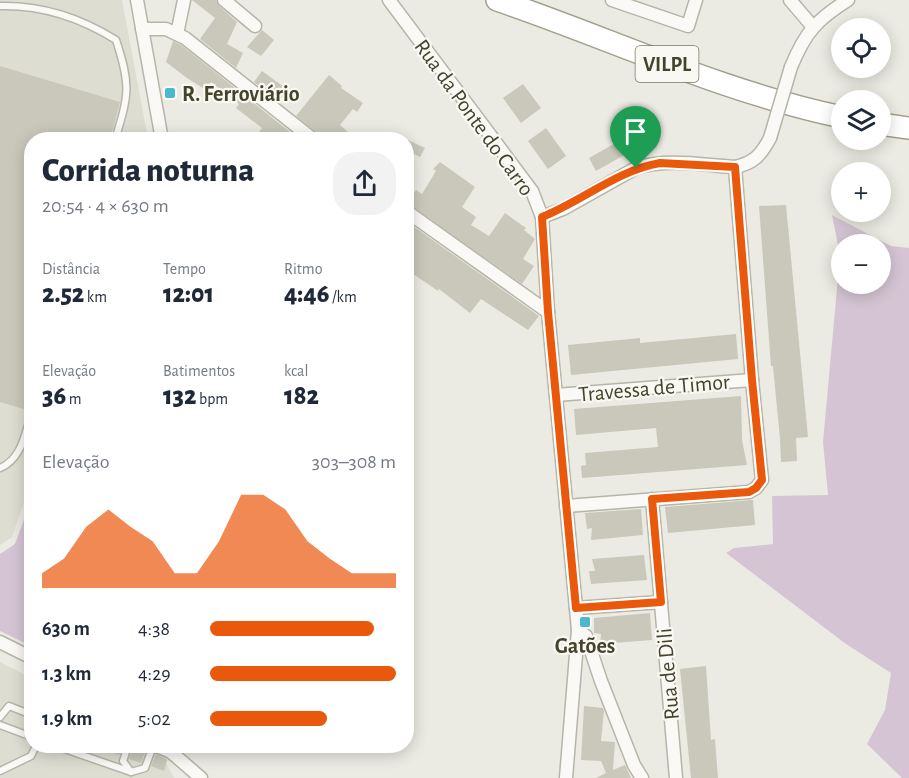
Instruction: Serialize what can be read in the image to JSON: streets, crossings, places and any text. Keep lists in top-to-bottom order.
{
  "streets": {
    "highway": ["VILPL"],
    "street": ["Rua da Ponte do Carro", "Travessa de Timor", "Rua de Dili"]
  },
  "crossings": [
    ["Rua da Ponte do Carro", "Travessa de Timor"]
  ],
  "places": {
    "transit": ["R. Ferroviário", "Gatões"]
  },
  "page": {
    "map_buttons": ["+", "−"],
    "heading": ["Corrida noturna", "20:54 · 4 × 630 m"],
    "stats": [
      ["Distância", "2.52 km"],
      ["Tempo", "12:01"],
      ["Ritmo", "4:46 /km"],
      ["Elevação", "36 m"],
      ["Batimentos", "132 bpm"],
      ["kcal", "182"]
    ],
    "chart": ["Elevação", "303–308 m"],
    "list": [
      {
        "name": "630 m",
        "note": "4:38"
      },
      {
        "name": "1.3 km",
        "note": "4:29"
      },
      {
        "name": "1.9 km",
        "note": "5:02"
      }
    ]
  }
}
